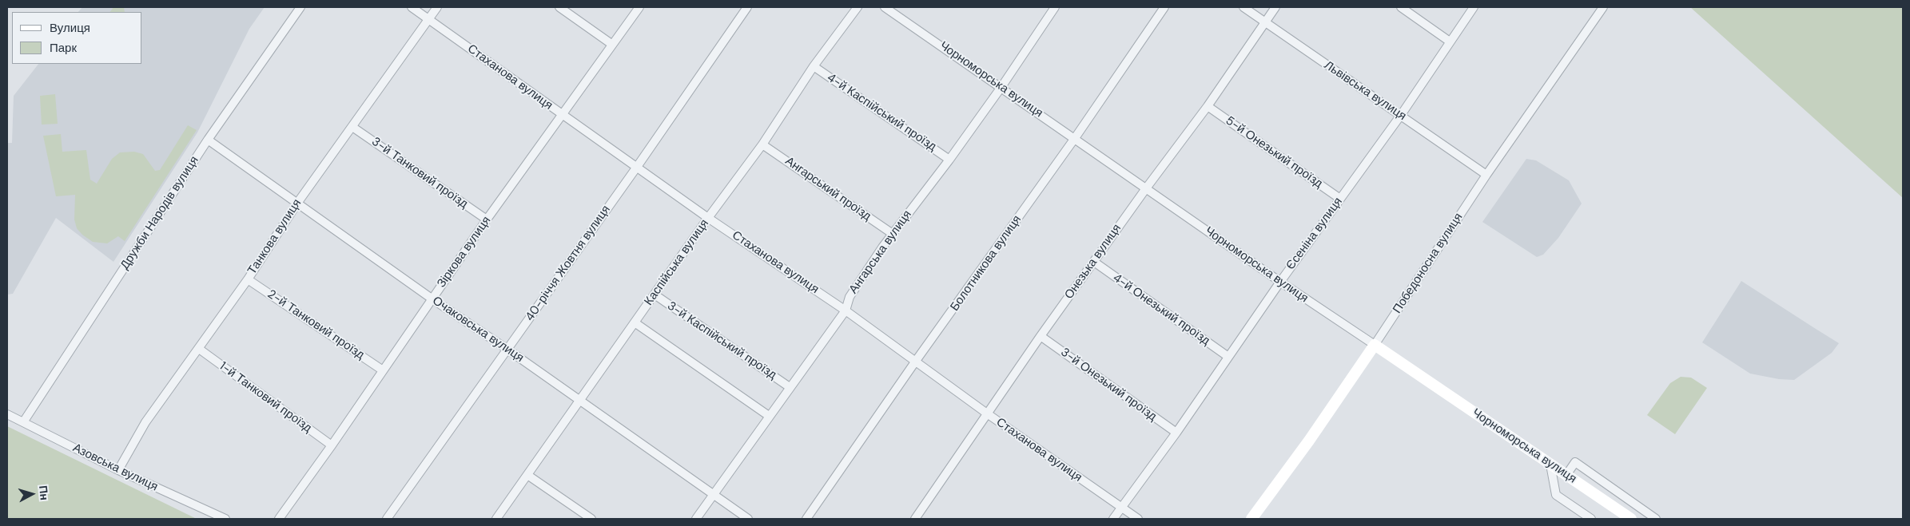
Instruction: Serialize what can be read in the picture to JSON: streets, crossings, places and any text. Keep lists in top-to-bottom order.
{
  "streets": {
    "street": [
      "Стаханова вулиця",
      "Чорноморська вулиця",
      "Львівська вулиця",
      "4-й Каспійський проїзд",
      "5-й Онезький проїзд",
      "3-й Танковий проїзд",
      "Ангарський проїзд",
      "Дружби Народів вулиця",
      "Єсеніна вулиця",
      "Танкова вулиця",
      "Зіркова вулиця",
      "Ангарська вулиця",
      "Онезька вулиця",
      "Каспійська вулиця",
      "40-річчя Жовтня вулиця",
      "Болотникова вулиця",
      "Победоносна вулиця",
      "4-й Онезький проїзд",
      "2-й Танковий проїзд",
      "Очаковська вулиця",
      "3-й Каспійський проїзд",
      "3-й Онезький проїзд",
      "1-й Танковий проїзд",
      "Азовська вулиця"
    ]
  },
  "crossings": [
    ["Стаханова вулиця", "Єсеніна вулиця"],
    ["Стаханова вулиця", "Танкова вулиця"],
    ["Стаханова вулиця", "Зіркова вулиця"],
    ["Стаханова вулиця", "Ангарська вулиця"],
    ["Стаханова вулиця", "Онезька вулиця"],
    ["Стаханова вулиця", "Каспійська вулиця"],
    ["Стаханова вулиця", "40-річчя Жовтня вулиця"],
    ["Стаханова вулиця", "Болотникова вулиця"],
    ["Чорноморська вулиця", "Єсеніна вулиця"],
    ["Чорноморська вулиця", "Ангарська вулиця"],
    ["Чорноморська вулиця", "Онезька вулиця"],
    ["Чорноморська вулиця", "Болотникова вулиця"],
    ["Чорноморська вулиця", "Победоносна вулиця"],
    ["Львівська вулиця", "Єсеніна вулиця"],
    ["Львівська вулиця", "Онезька вулиця"],
    ["Львівська вулиця", "Победоносна вулиця"],
    ["4-й Каспійський проїзд", "Ангарська вулиця"],
    ["4-й Каспійський проїзд", "Каспійська вулиця"],
    ["5-й Онезький проїзд", "Єсеніна вулиця"],
    ["5-й Онезький проїзд", "Онезька вулиця"],
    ["3-й Танковий проїзд", "Танкова вулиця"],
    ["3-й Танковий проїзд", "Зіркова вулиця"],
    ["Ангарський проїзд", "Ангарська вулиця"],
    ["Ангарський проїзд", "Каспійська вулиця"],
    ["Дружби Народів вулиця", "Очаковська вулиця"],
    ["Дружби Народів вулиця", "Азовська вулиця"],
    ["Єсеніна вулиця", "4-й Онезький проїзд"],
    ["Єсеніна вулиця", "3-й Онезький проїзд"],
    ["Танкова вулиця", "2-й Танковий проїзд"],
    ["Танкова вулиця", "Очаковська вулиця"],
    ["Танкова вулиця", "1-й Танковий проїзд"],
    ["Танкова вулиця", "Азовська вулиця"],
    ["Зіркова вулиця", "2-й Танковий проїзд"],
    ["Зіркова вулиця", "Очаковська вулиця"],
    ["Зіркова вулиця", "1-й Танковий проїзд"],
    ["Ангарська вулиця", "Очаковська вулиця"],
    ["Ангарська вулиця", "3-й Каспійський проїзд"],
    ["Онезька вулиця", "4-й Онезький проїзд"],
    ["Онезька вулиця", "3-й Онезький проїзд"],
    ["Каспійська вулиця", "Очаковська вулиця"],
    ["Каспійська вулиця", "3-й Каспійський проїзд"],
    ["40-річчя Жовтня вулиця", "Очаковська вулиця"]
  ],
  "legend": ["Вулиця", "Парк"],
  "north": "right"
}
